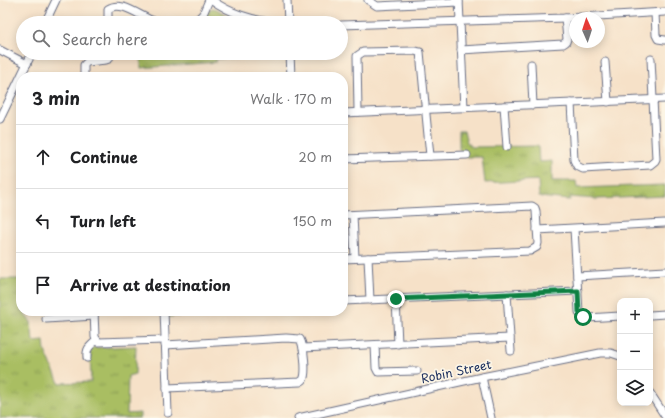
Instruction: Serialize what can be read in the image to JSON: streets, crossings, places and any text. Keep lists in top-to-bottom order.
{
  "streets": {
    "street": ["Robin Street"]
  },
  "north": "top",
  "page": {
    "search": "Search here",
    "heading": ["3 min", "Walk · 170 m"],
    "list": [
      ["Continue", "20 m"],
      ["Turn left", "150 m"],
      "Arrive at destination"
    ],
    "map_buttons": ["+", "−"]
  }
}
